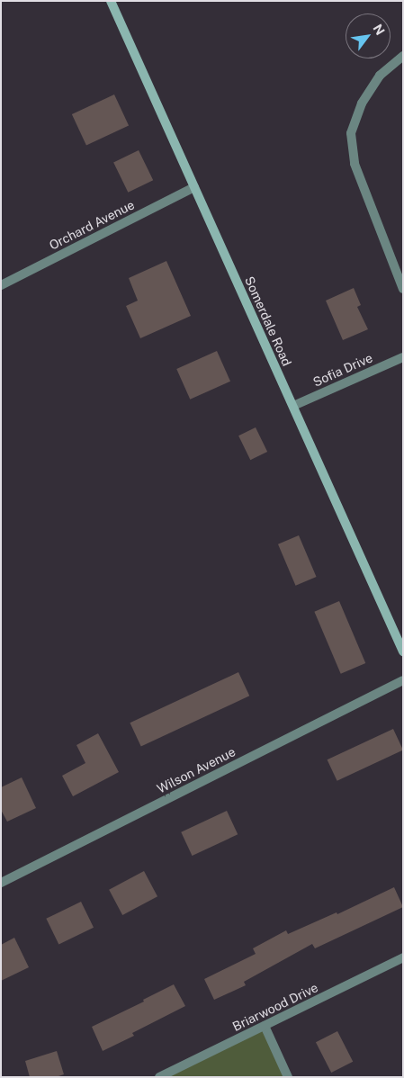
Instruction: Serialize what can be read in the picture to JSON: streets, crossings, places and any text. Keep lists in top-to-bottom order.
{
  "streets": {
    "main road": ["Somerdale Road"],
    "street": [
      "Orchard Avenue",
      "Sofia Drive",
      "Wilson Avenue",
      "Briarwood Drive"
    ]
  },
  "crossings": [
    ["Orchard Avenue", "Somerdale Road"],
    ["Somerdale Road", "Sofia Drive"]
  ],
  "north": "top right"
}
